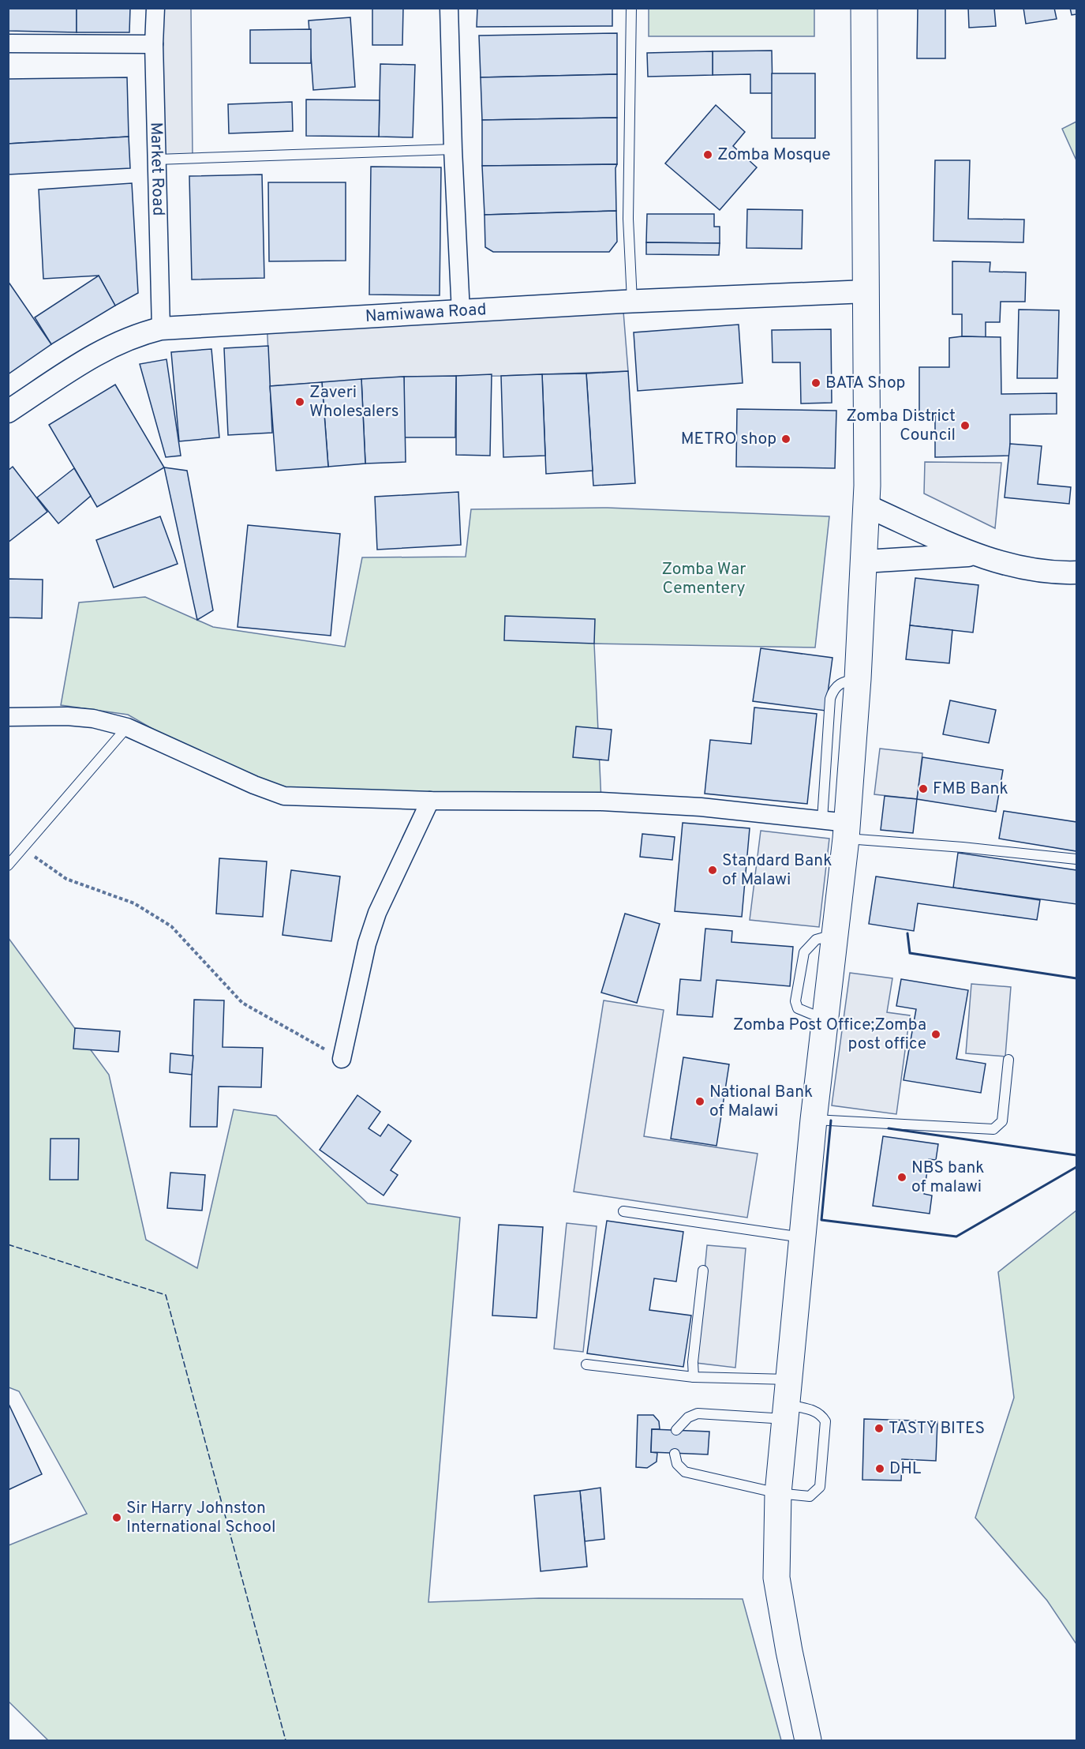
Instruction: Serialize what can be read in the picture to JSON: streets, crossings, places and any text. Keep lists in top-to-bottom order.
{
  "streets": {
    "street": ["Market Road", "Namiwawa Road"]
  },
  "crossings": [
    ["Market Road", "Namiwawa Road"]
  ],
  "parks": ["Zomba War Cementery"],
  "places": [
    "Zomba Mosque",
    "BATA Shop",
    "Zaveri Wholesalers",
    "Zomba District Council",
    "METRO shop",
    "FMB Bank",
    "Standard Bank of Malawi",
    "Zomba Post Office;Zomba post office",
    "National Bank of Malawi",
    "NBS bank of malawi",
    "TASTY BITES",
    "DHL",
    "Sir Harry Johnston International School"
  ]
}
